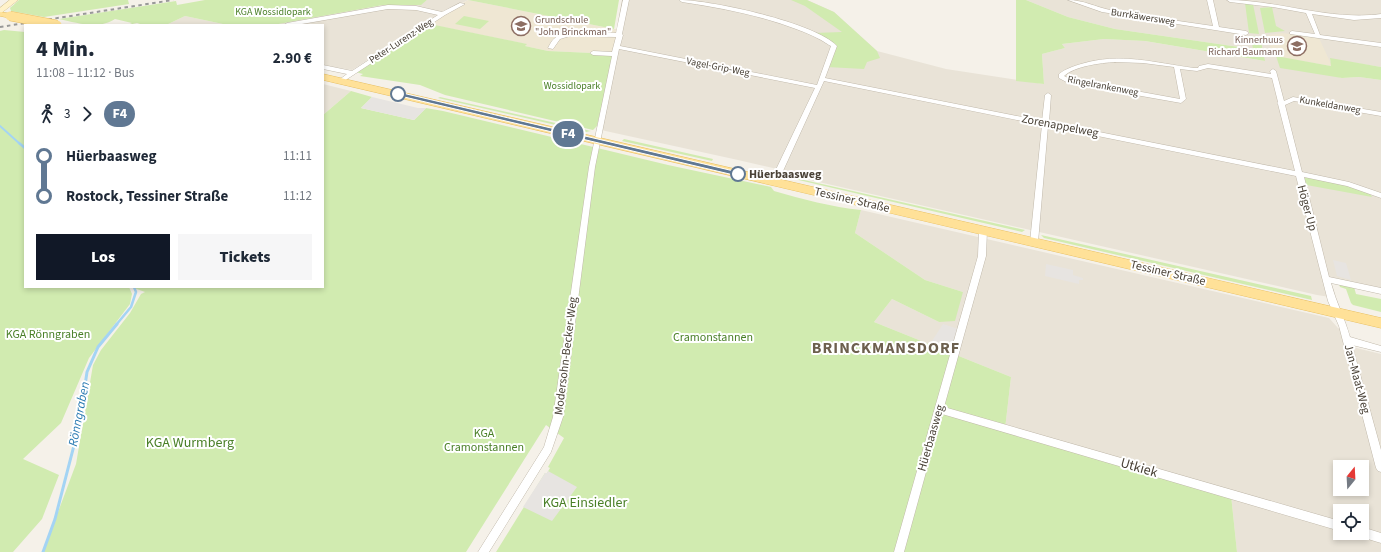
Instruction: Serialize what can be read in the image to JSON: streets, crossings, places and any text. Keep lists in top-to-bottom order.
{
  "streets": {
    "main road": ["Tessiner Straße"],
    "street": [
      "Burrkäwersweg",
      "Peter-Lurenz-Weg",
      "Vagel-Grip-Weg",
      "Ringelrankenweg",
      "Kunkeldanweg",
      "Zorenappelweg",
      "Höger Up",
      "Modersohn-Becker-Weg",
      "Jan-Maat-Weg",
      "Hüerbaasweg",
      "Utkiek"
    ]
  },
  "crossings": [
    ["Peter-Lurenz-Weg", "Tessiner Straße"],
    ["Vagel-Grip-Weg", "Modersohn-Becker-Weg"],
    ["Ringelrankenweg", "Höger Up"],
    ["Kunkeldanweg", "Höger Up"],
    ["Zorenappelweg", "Höger Up"],
    ["Tessiner Straße", "Höger Up"],
    ["Tessiner Straße", "Modersohn-Becker-Weg"],
    ["Tessiner Straße", "Jan-Maat-Weg"],
    ["Tessiner Straße", "Hüerbaasweg"],
    ["Höger Up", "Jan-Maat-Weg"],
    ["Hüerbaasweg", "Utkiek"]
  ],
  "districts": ["BRINCKMANSDORF"],
  "water": ["Rönngraben"],
  "parks": [
    "KGA Wossidlopark",
    "Wossidlopark",
    "KGA Rönngraben",
    "Cramonstannen",
    "KGA Cramonstannen",
    "KGA Wurmberg",
    "KGA Einsiedler"
  ],
  "places": {
    "school or university": ["Grundschule \"John Brinckman\"", "Kinnerhuus Richard Baumann"],
    "other": ["Hüerbaasweg"]
  },
  "lines": ["bus line F4"],
  "north": "top",
  "page": {
    "on_map": "F4",
    "heading": ["4 Min.", "11:08 – 11:12 · Bus", "2.90 €"],
    "legs": ["3", "F4"],
    "list": [
      {
        "name": "Hüerbaasweg",
        "value": "11:11"
      },
      {
        "name": "Rostock, Tessiner Straße",
        "value": "11:12"
      }
    ],
    "buttons": ["Los", "Tickets"]
  }
}
